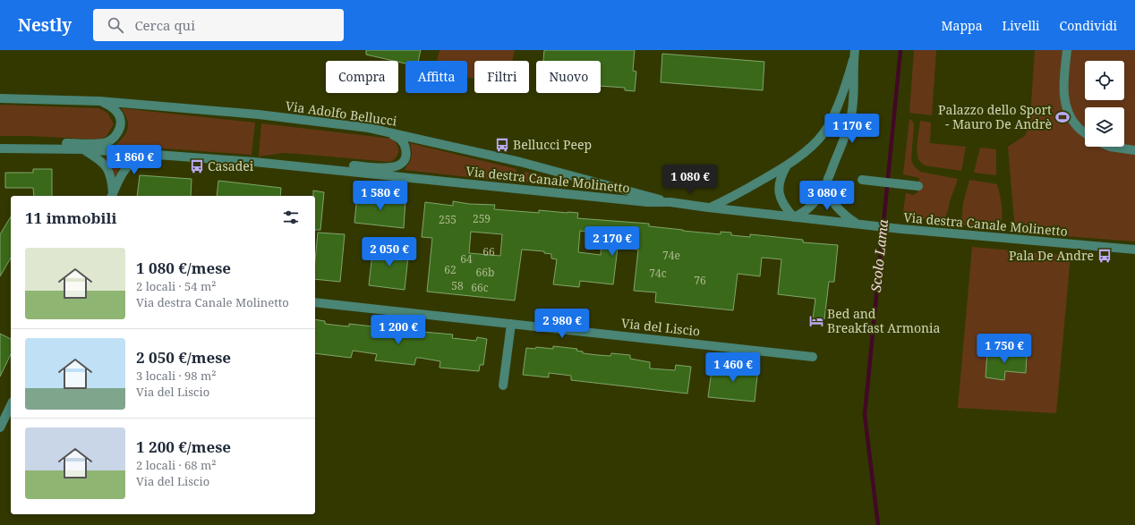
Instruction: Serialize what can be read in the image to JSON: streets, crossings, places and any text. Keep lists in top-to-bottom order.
{
  "streets": {
    "street": ["Via Adolfo Bellucci", "Via destra Canale Molinetto", "Via del Liscio"]
  },
  "crossings": [
    ["Via Adolfo Bellucci", "Via destra Canale Molinetto"]
  ],
  "water": ["Scolo Lama"],
  "places": {
    "sports": ["Palazzo dello Sport - Mauro De Andrè"],
    "bus stop": ["Bellucci Peep", "Casadei", "Pala De Andre"],
    "hotel": ["Bed and Breakfast Armonia"]
  },
  "house_numbers": [
    "259",
    "255",
    "66",
    "74e",
    "64",
    "62",
    "66b",
    "74c",
    "76",
    "58",
    "66c"
  ],
  "page": {
    "header": "Nestly",
    "search": "Cerca qui",
    "nav": ["Mappa", "Livelli", "Condividi"],
    "chip": [
      "Compra",
      "Affitta",
      "Filtri",
      "Nuovo"
    ],
    "price": [
      "1 170 €",
      "1 860 €",
      "1 080 €",
      "1 580 €",
      "3 080 €",
      "2 170 €",
      "2 050 €",
      "2 980 €",
      "1 200 €",
      "1 750 €",
      "1 460 €"
    ],
    "heading": "11 immobili",
    "list": [
      {
        "name": "1 080 €/mese",
        "note": "2 locali · 54 m² · Via destra Canale Molinetto"
      },
      {
        "name": "2 050 €/mese",
        "note": "3 locali · 98 m² · Via del Liscio"
      },
      {
        "name": "1 200 €/mese",
        "note": "2 locali · 68 m² · Via del Liscio"
      }
    ]
  }
}
